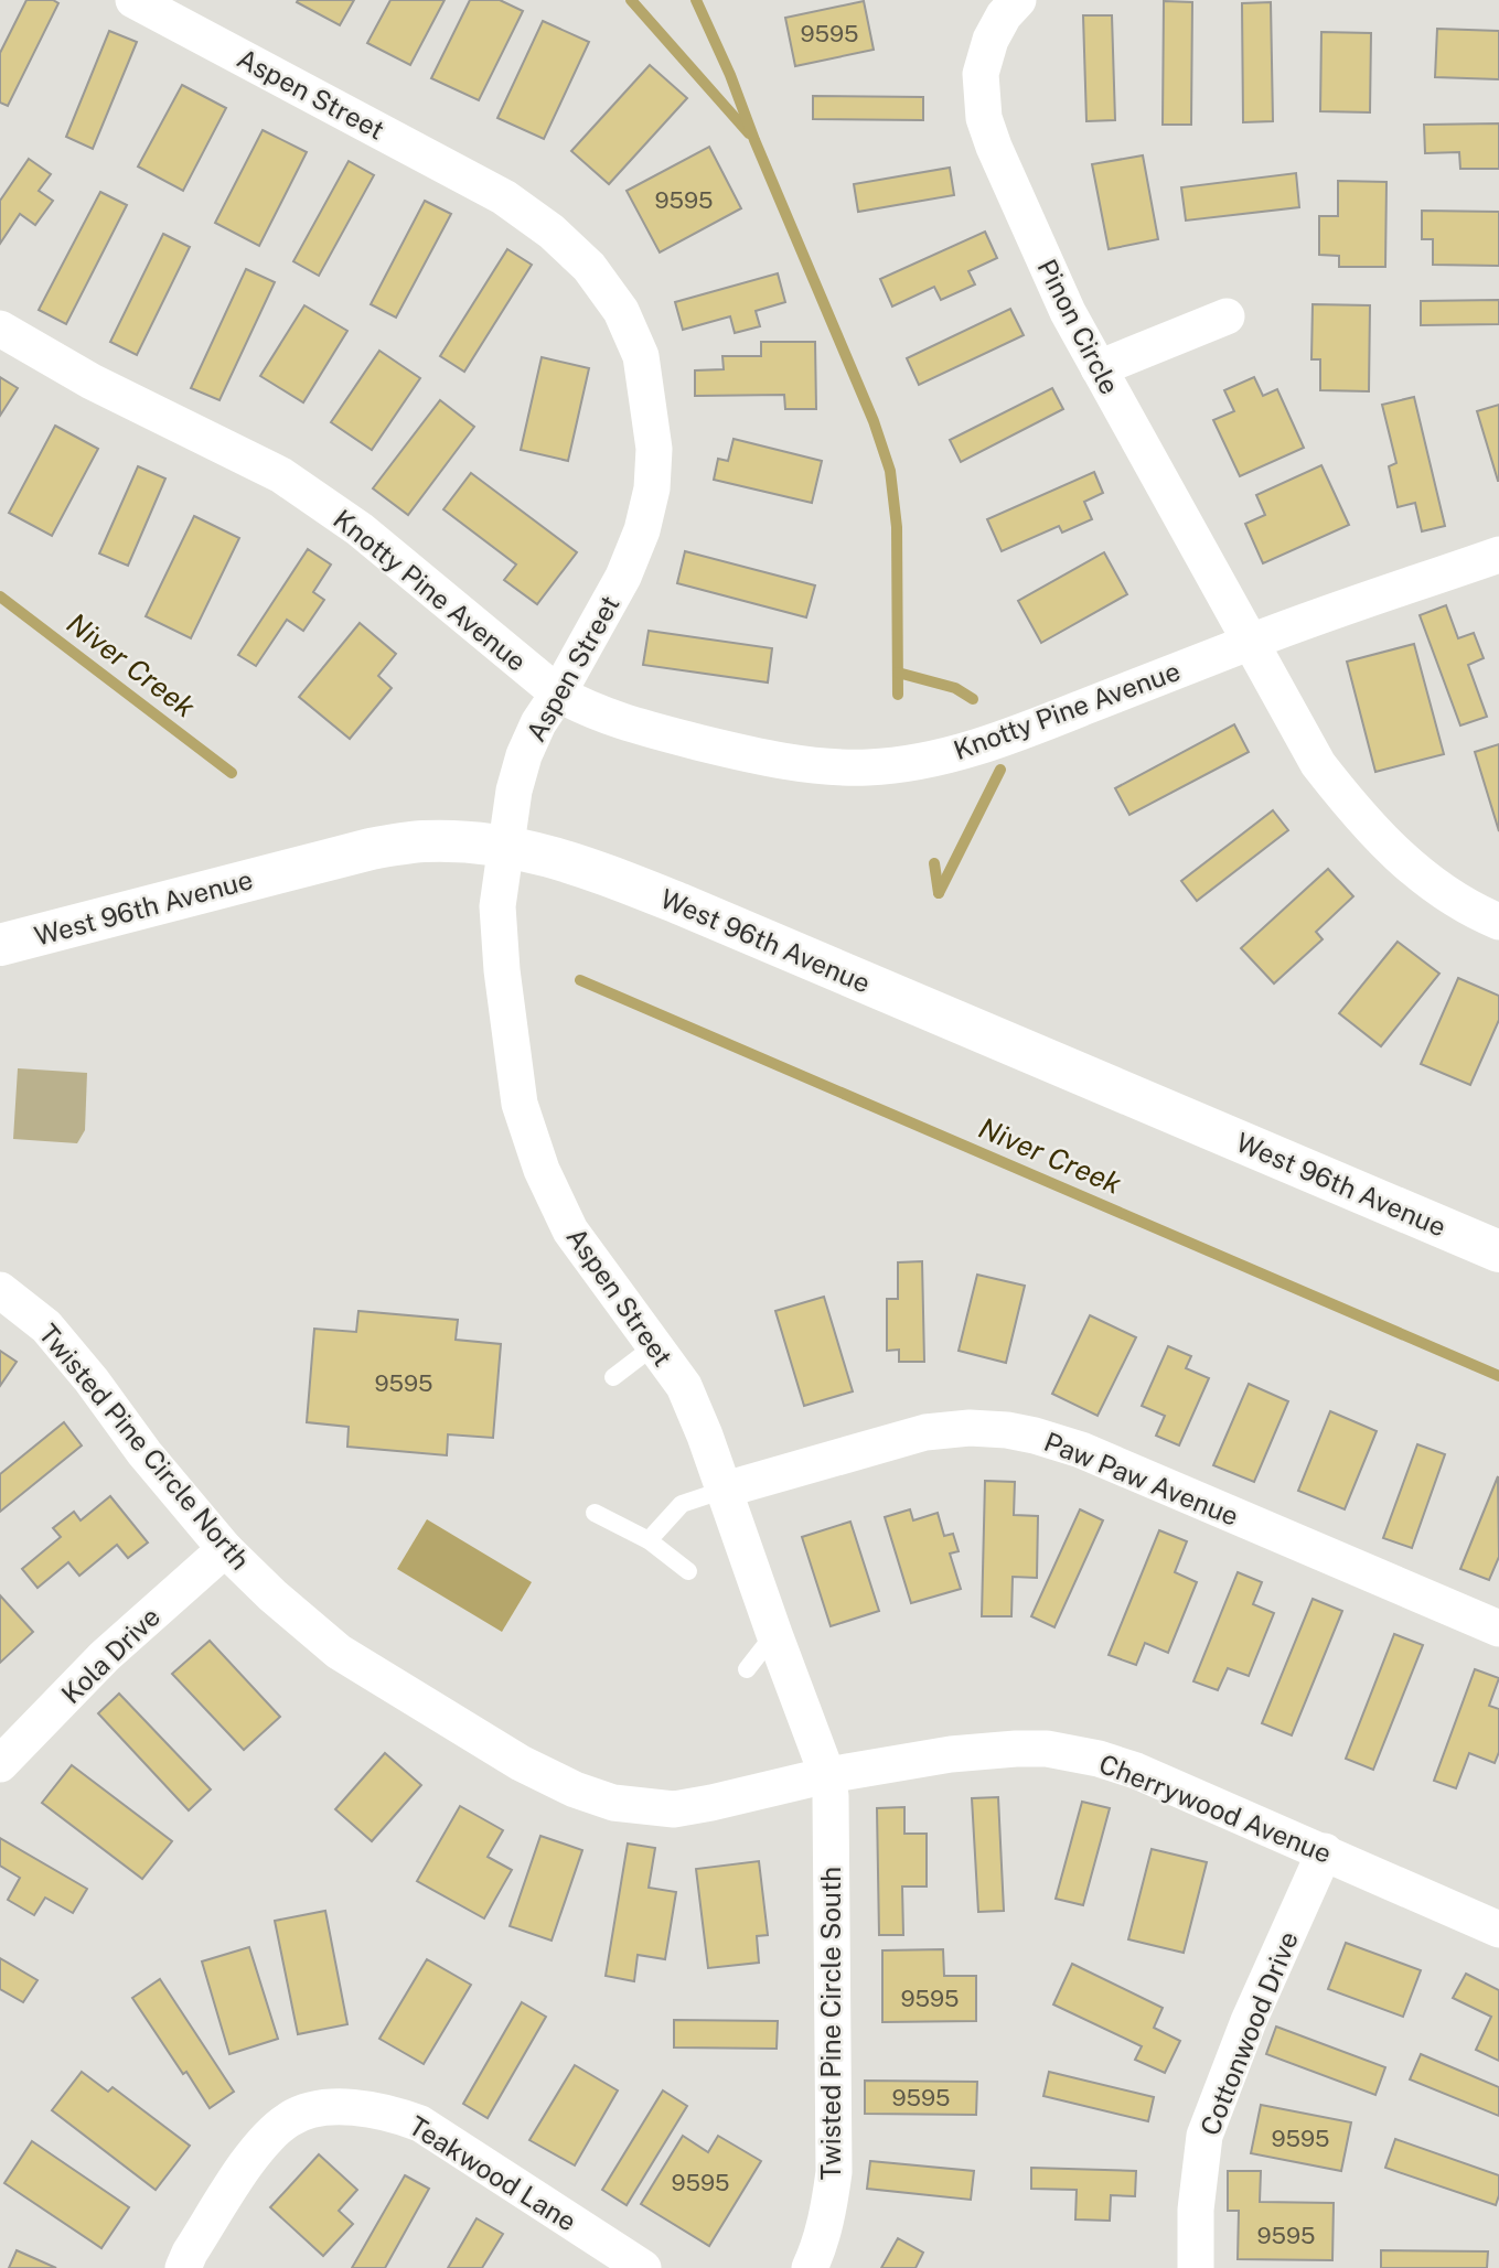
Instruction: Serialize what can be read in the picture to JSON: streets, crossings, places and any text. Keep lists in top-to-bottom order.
{
  "streets": {
    "street": [
      "Aspen Street",
      "Pinon Circle",
      "Knotty Pine Avenue",
      "West 96th Avenue",
      "Twisted Pine Circle North",
      "Paw Paw Avenue",
      "Kola Drive",
      "Cherrywood Avenue",
      "Twisted Pine Circle South",
      "Cottonwood Drive",
      "Teakwood Lane"
    ]
  },
  "crossings": [
    ["Aspen Street", "Knotty Pine Avenue"],
    ["Aspen Street", "West 96th Avenue"],
    ["Aspen Street", "Twisted Pine Circle North"],
    ["Aspen Street", "Paw Paw Avenue"],
    ["Aspen Street", "Cherrywood Avenue"],
    ["Aspen Street", "Twisted Pine Circle South"],
    ["Pinon Circle", "Knotty Pine Avenue"],
    ["Twisted Pine Circle North", "Kola Drive"],
    ["Twisted Pine Circle North", "Cherrywood Avenue"],
    ["Twisted Pine Circle North", "Twisted Pine Circle South"],
    ["Cherrywood Avenue", "Twisted Pine Circle South"],
    ["Cherrywood Avenue", "Cottonwood Drive"]
  ],
  "water": ["Niver Creek"],
  "house_numbers": [
    "9595",
    "9595",
    "9595",
    "9595",
    "9595",
    "9595",
    "9595",
    "9595"
  ]
}
